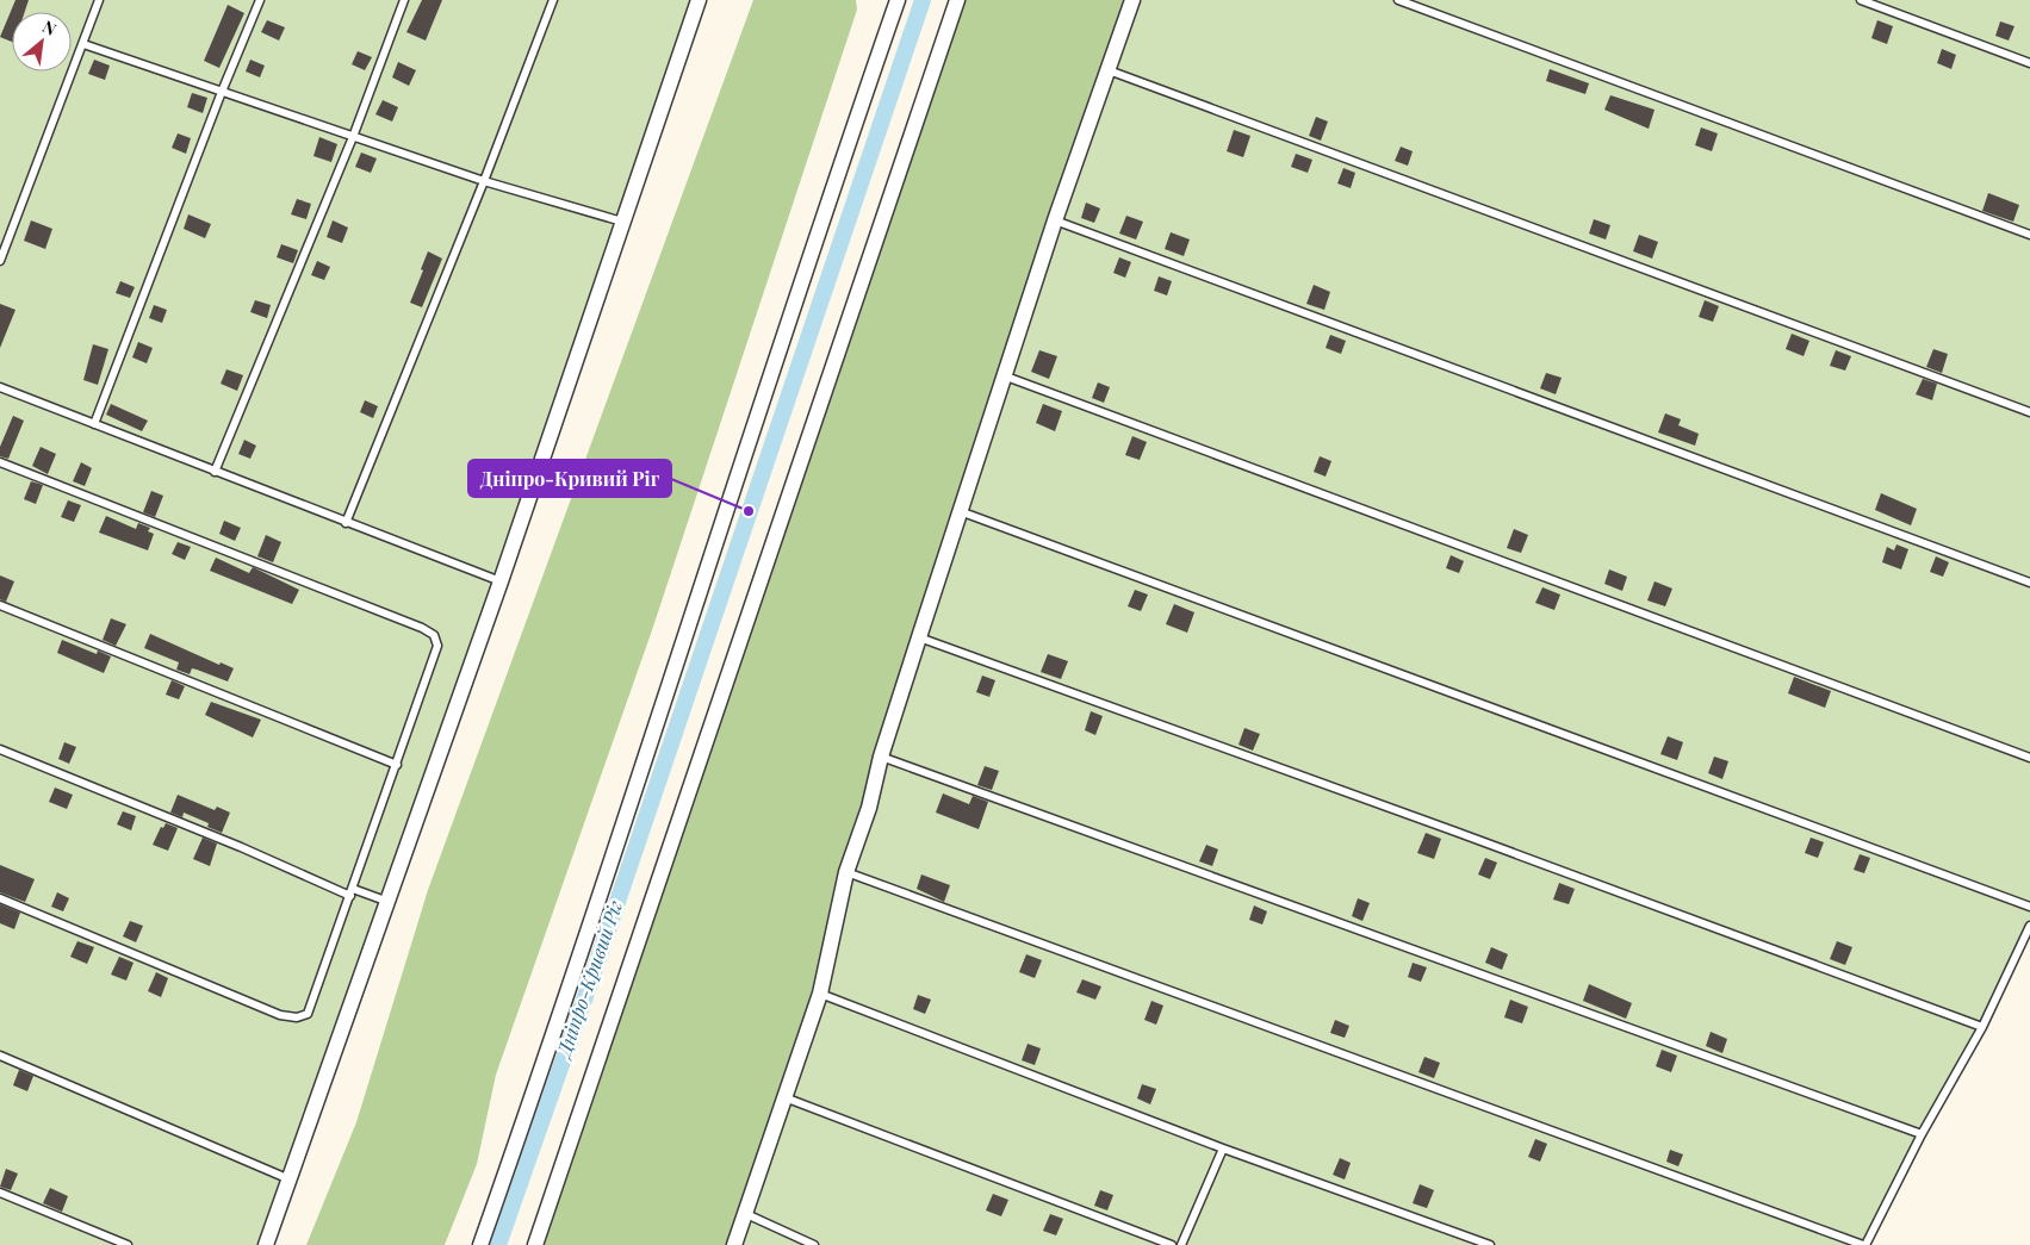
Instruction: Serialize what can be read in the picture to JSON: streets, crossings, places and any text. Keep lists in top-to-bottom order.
{
  "water": ["Дніпро-Кривий Ріг"],
  "places": ["Дніпро-Кривий Ріг"],
  "north": "top right"
}
